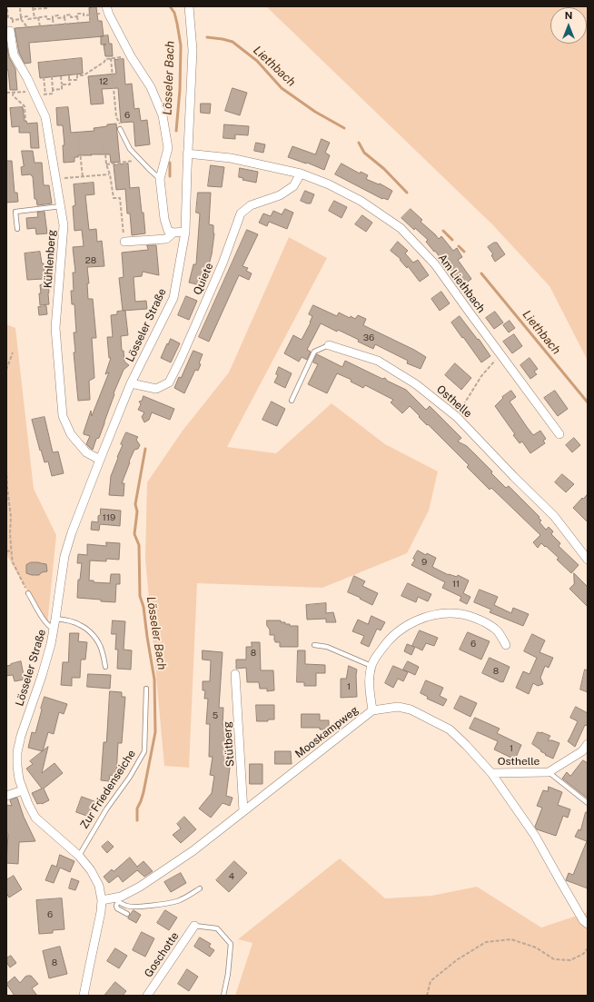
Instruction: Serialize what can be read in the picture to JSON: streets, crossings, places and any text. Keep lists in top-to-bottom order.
{
  "streets": {
    "street": [
      "Kühlenberg",
      "Quiete",
      "Am Liethbach",
      "Lösseler Straße",
      "Osthelle",
      "Mooskampweg",
      "Stütberg",
      "Goschotte"
    ],
    "lane": ["Zur Friedenseiche"]
  },
  "crossings": [
    ["Kühlenberg", "Lösseler Straße"],
    ["Quiete", "Am Liethbach"],
    ["Quiete", "Lösseler Straße"],
    ["Am Liethbach", "Lösseler Straße"],
    ["Osthelle", "Mooskampweg"],
    ["Mooskampweg", "Stütberg"]
  ],
  "water": ["Liethbach", "Lösseler Bach"],
  "house_numbers": [
    "12",
    "6",
    "28",
    "36",
    "119",
    "9",
    "11",
    "6",
    "8",
    "8",
    "1",
    "5",
    "1",
    "4",
    "6",
    "8"
  ],
  "north": "top"
}
